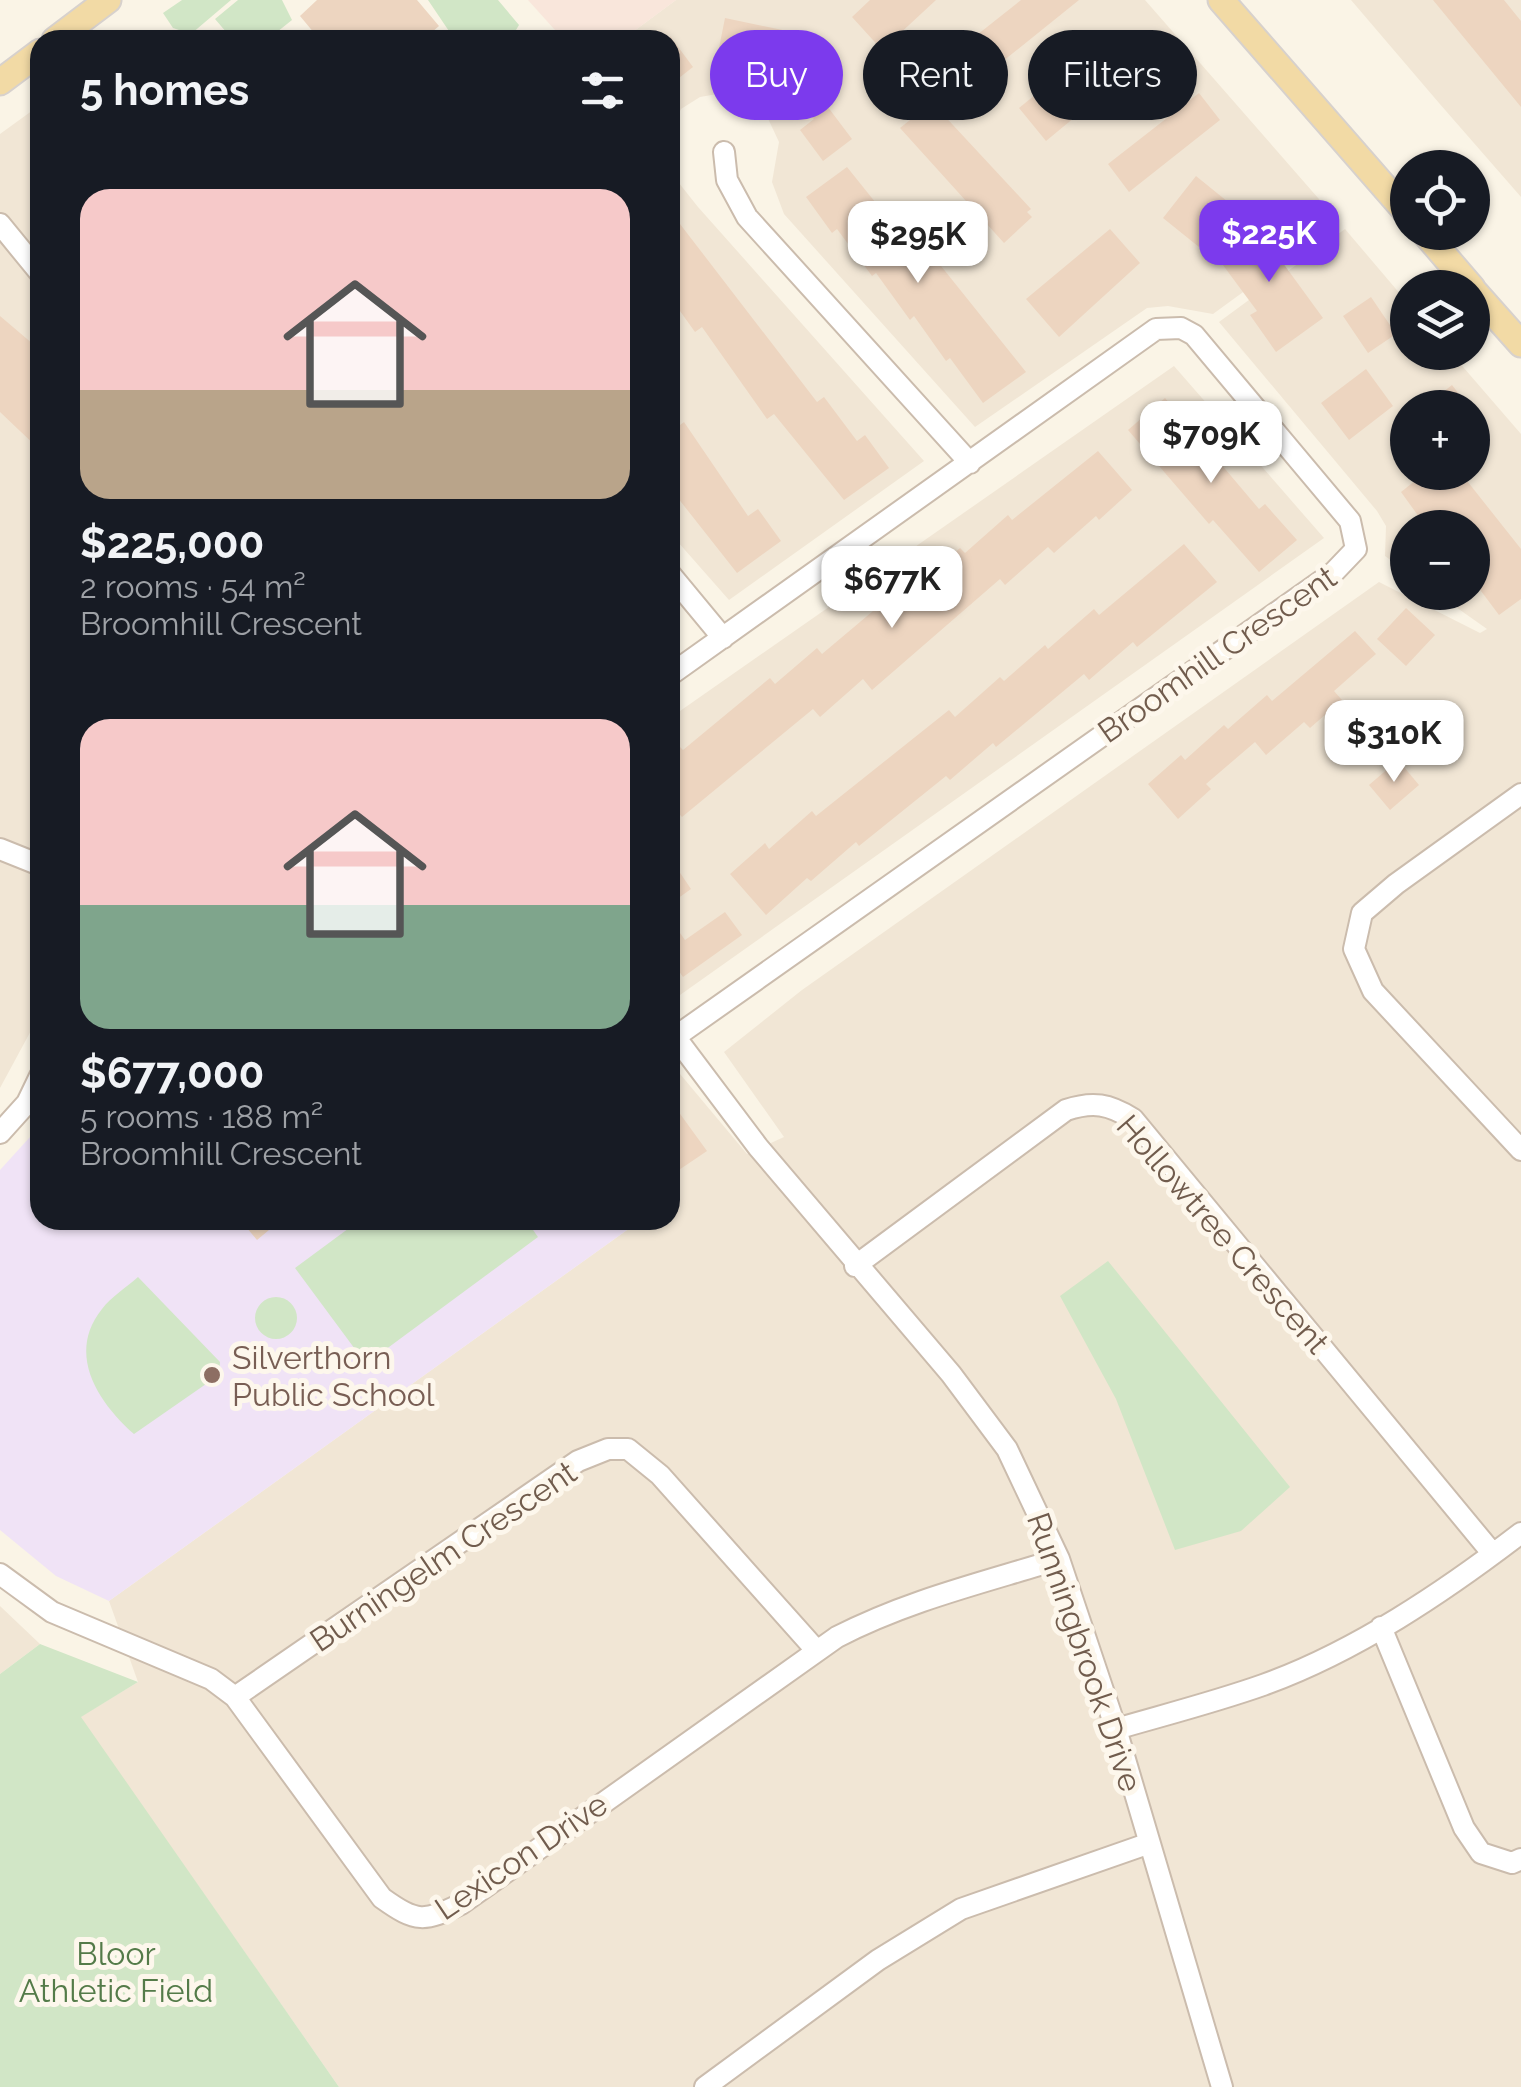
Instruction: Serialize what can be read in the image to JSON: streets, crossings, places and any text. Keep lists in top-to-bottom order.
{
  "streets": {
    "street": [
      "Broomhill Crescent",
      "Hollowtree Crescent",
      "Burningelm Crescent",
      "Runningbrook Drive",
      "Lexicon Drive"
    ]
  },
  "crossings": [
    ["Hollowtree Crescent", "Runningbrook Drive"],
    ["Burningelm Crescent", "Lexicon Drive"],
    ["Runningbrook Drive", "Lexicon Drive"]
  ],
  "parks": ["Bloor Athletic Field"],
  "places": ["Silverthorn Public School"],
  "page": {
    "chip": ["Buy", "Rent", "Filters"],
    "heading": "5 homes",
    "map_buttons": ["+", "−"],
    "list": [
      {
        "name": "$225,000",
        "note": "2 rooms · 54 m² · Broomhill Crescent"
      },
      {
        "name": "$677,000",
        "note": "5 rooms · 188 m² · Broomhill Crescent"
      }
    ],
    "price": [
      "$225K",
      "$295K",
      "$709K",
      "$677K",
      "$310K"
    ]
  }
}
